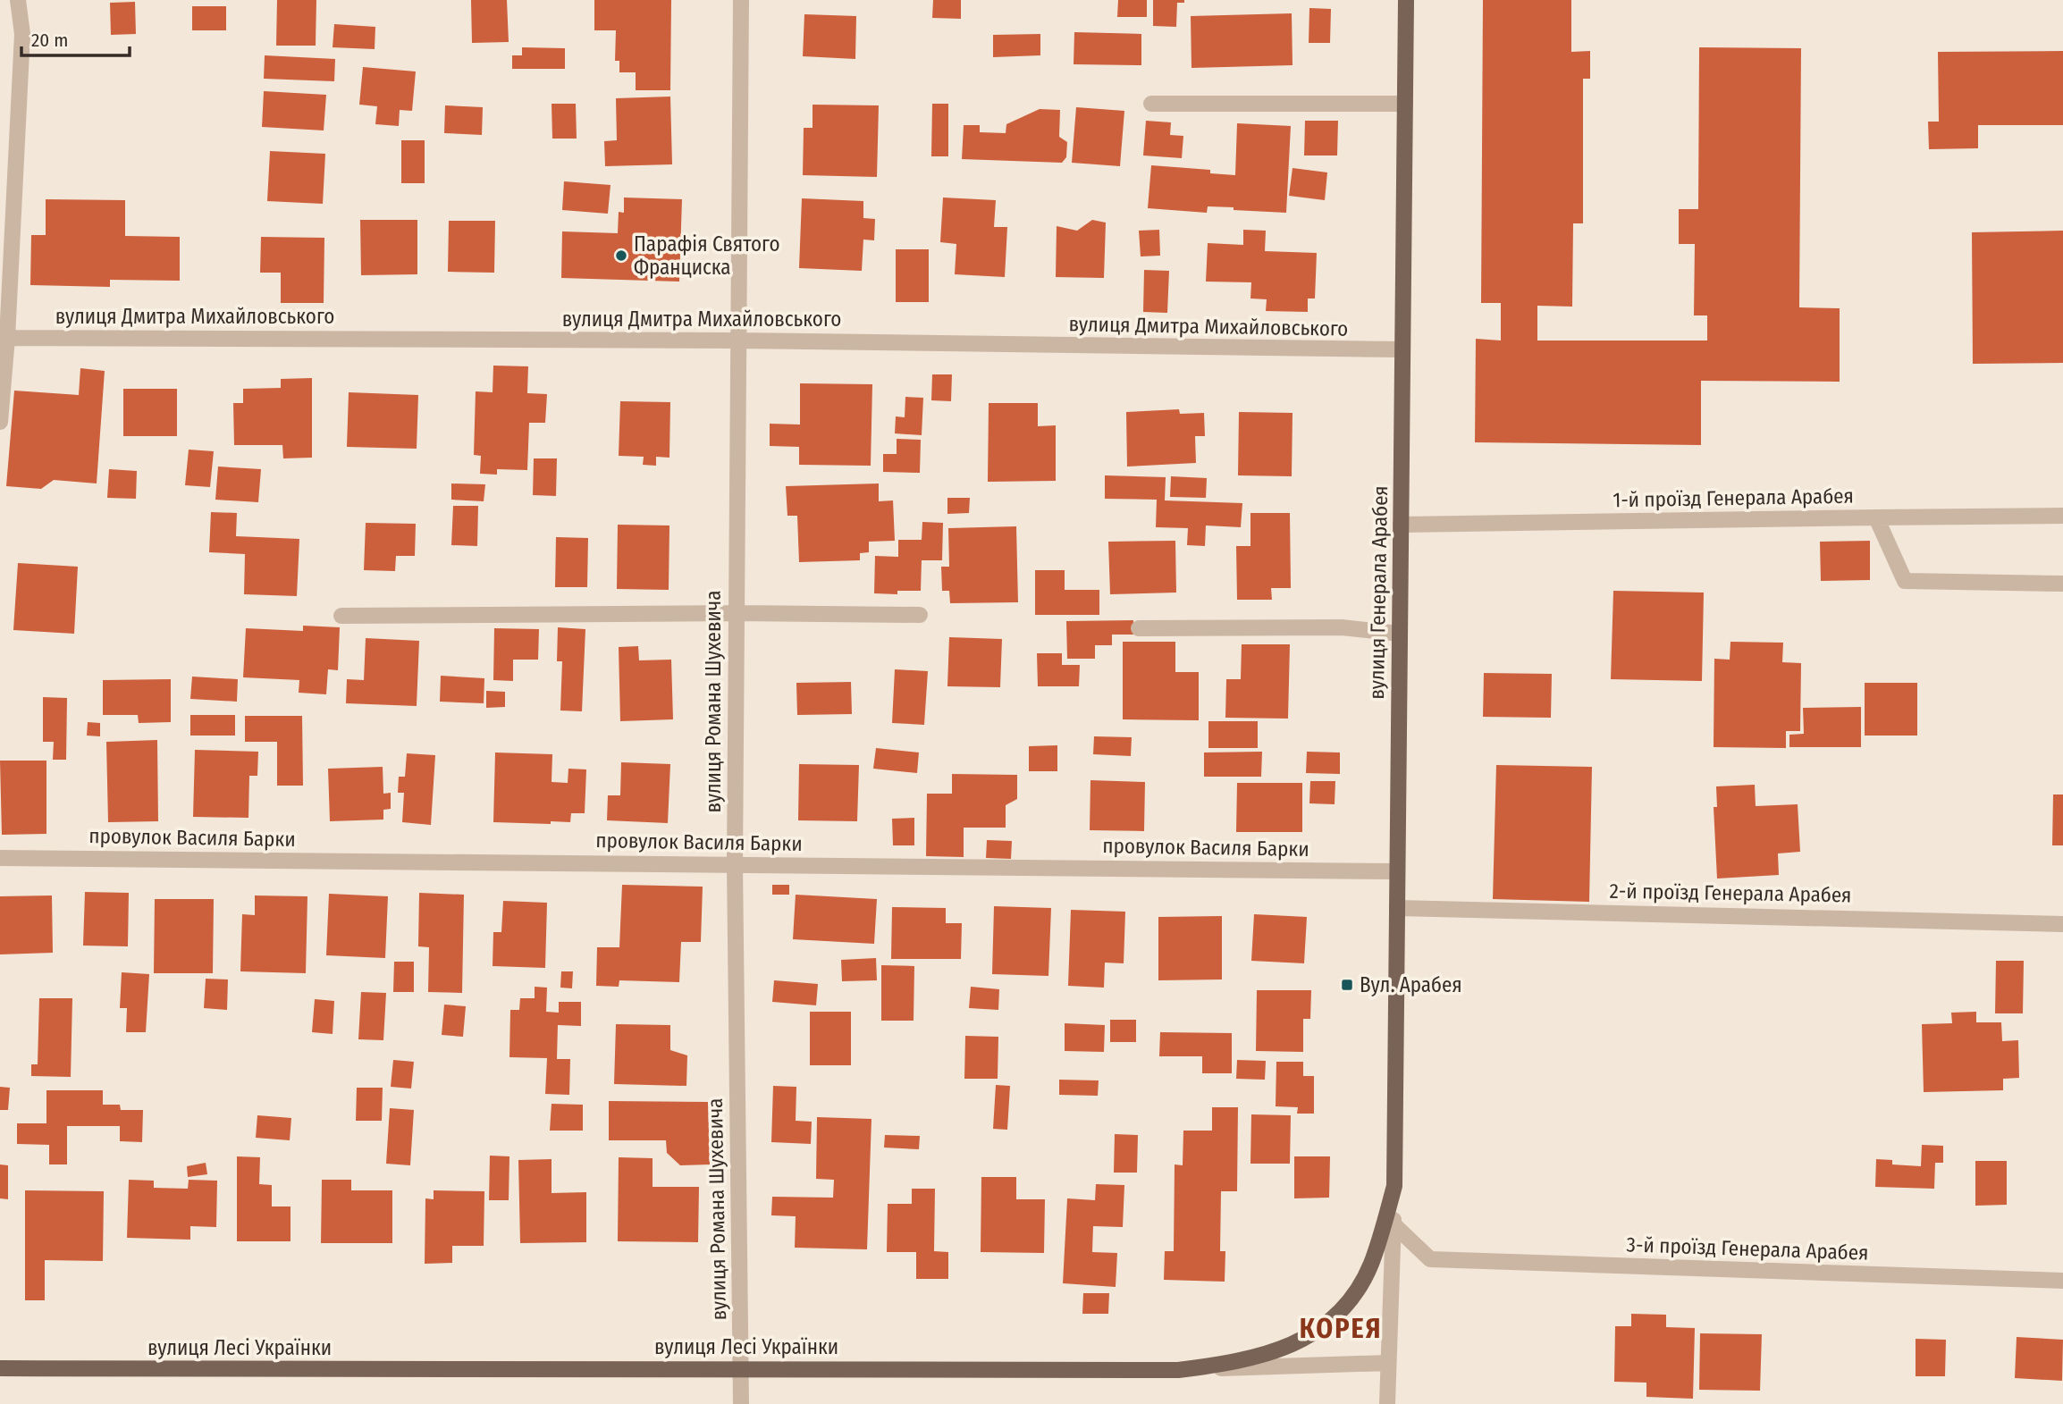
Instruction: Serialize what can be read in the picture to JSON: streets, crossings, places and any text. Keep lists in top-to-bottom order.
{
  "streets": {
    "main road": ["вулиця Генерала Арабея", "вулиця Лесі Українки"],
    "street": [
      "вулиця Дмитра Михайловського",
      "1-й проїзд Генерала Арабея",
      "вулиця Романа Шухевича",
      "провулок Василя Барки",
      "2-й проїзд Генерала Арабея",
      "3-й проїзд Генерала Арабея"
    ]
  },
  "crossings": [
    ["вулиця Дмитра Михайловського", "вулиця Генерала Арабея"],
    ["вулиця Дмитра Михайловського", "вулиця Романа Шухевича"],
    ["1-й проїзд Генерала Арабея", "вулиця Генерала Арабея"],
    ["вулиця Генерала Арабея", "провулок Василя Барки"],
    ["вулиця Генерала Арабея", "2-й проїзд Генерала Арабея"],
    ["вулиця Генерала Арабея", "вулиця Лесі Українки"],
    ["вулиця Романа Шухевича", "провулок Василя Барки"],
    ["вулиця Романа Шухевича", "вулиця Лесі Українки"]
  ],
  "districts": ["КОРЕЯ"],
  "places": {
    "other": ["Парафія Святого Франциска"],
    "transit": ["Вул. Арабея"]
  },
  "scale_bar": "20 m"
}
